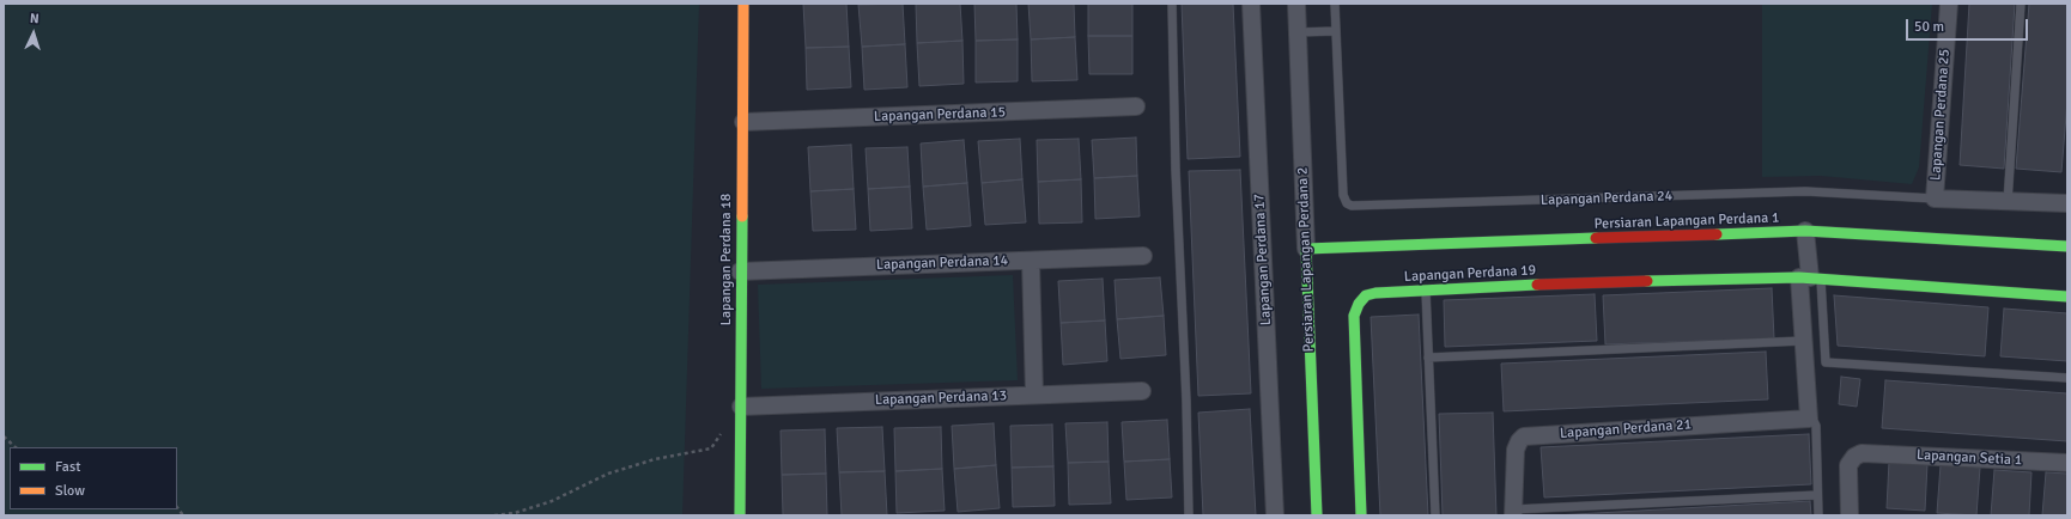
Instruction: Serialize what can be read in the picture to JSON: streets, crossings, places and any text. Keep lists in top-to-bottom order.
{
  "streets": {
    "street": [
      "Lapangan Perdana 15",
      "Lapangan Perdana 25",
      "Lapangan Perdana 24",
      "Persiaran Lapangan Perdana 1",
      "Lapangan Perdana 18",
      "Lapangan Perdana 17",
      "Persiaran Lapangan Perdana 2",
      "Lapangan Perdana 14",
      "Lapangan Perdana 19",
      "Lapangan Perdana 13",
      "Lapangan Perdana 21",
      "Lapangan Setia 1"
    ]
  },
  "crossings": [
    ["Lapangan Perdana 15", "Lapangan Perdana 18"],
    ["Lapangan Perdana 25", "Lapangan Perdana 24"],
    ["Persiaran Lapangan Perdana 1", "Persiaran Lapangan Perdana 2"],
    ["Lapangan Perdana 18", "Lapangan Perdana 14"],
    ["Lapangan Perdana 18", "Lapangan Perdana 13"]
  ],
  "legend": ["Fast", "Slow"],
  "scale_bar": "50 m",
  "north": "top"
}
